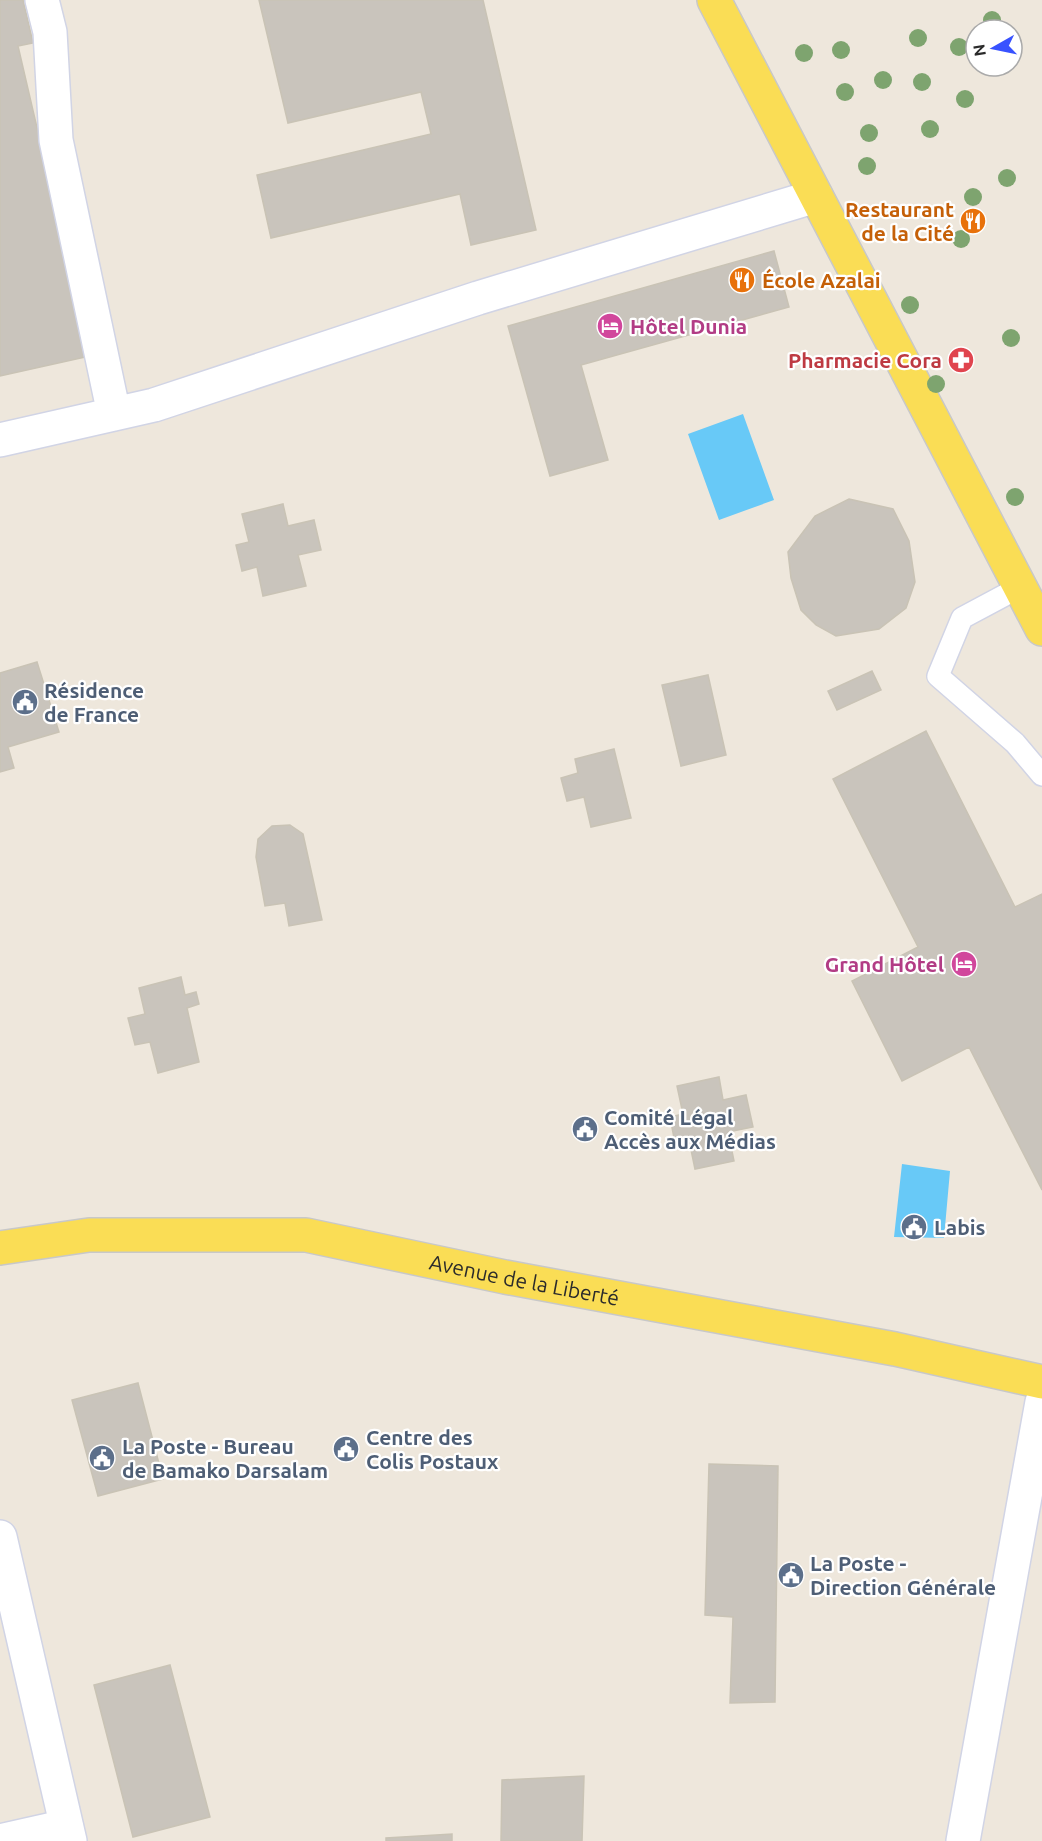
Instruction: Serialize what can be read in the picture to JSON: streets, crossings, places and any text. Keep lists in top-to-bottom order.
{
  "streets": {
    "main road": ["Avenue de la Liberté"]
  },
  "places": {
    "restaurant": ["Restaurant de la Cité", "École Azalai"],
    "hotel": ["Hôtel Dunia", "Grand Hôtel"],
    "pharmacy": ["Pharmacie Cora"],
    "public building": [
      "Résidence de France",
      "Comité Légal Accès aux Médias",
      "Labis",
      "Centre des Colis Postaux",
      "La Poste - Bureau de Bamako Darsalam",
      "La Poste - Direction Générale"
    ]
  },
  "north": "left"
}
